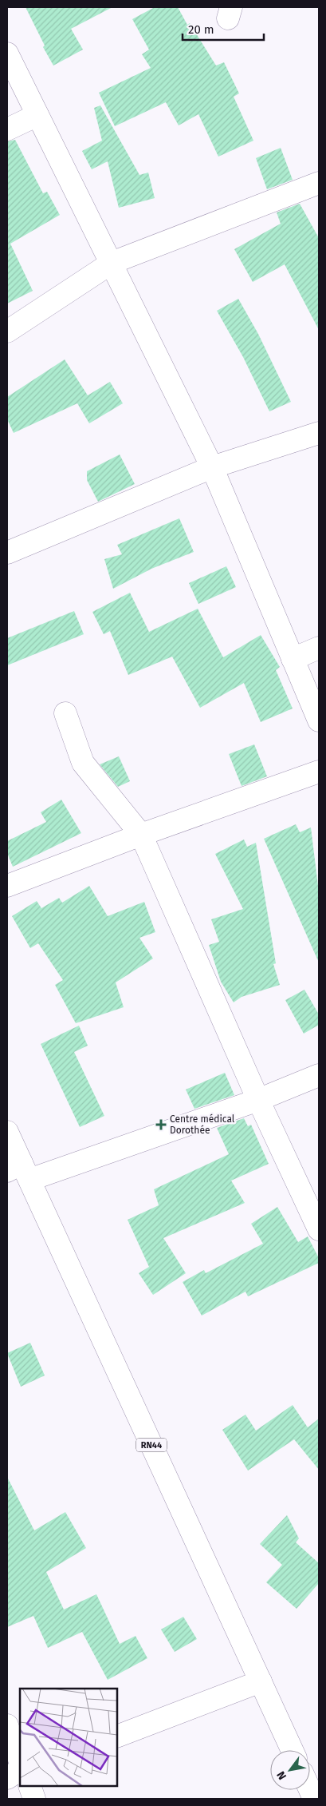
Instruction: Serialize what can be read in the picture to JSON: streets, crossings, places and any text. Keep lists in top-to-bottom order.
{
  "streets": {
    "street": ["RN44"]
  },
  "places": {
    "health": ["Centre médical Dorothée"]
  },
  "scale_bar": "20 m",
  "north": "bottom left"
}
